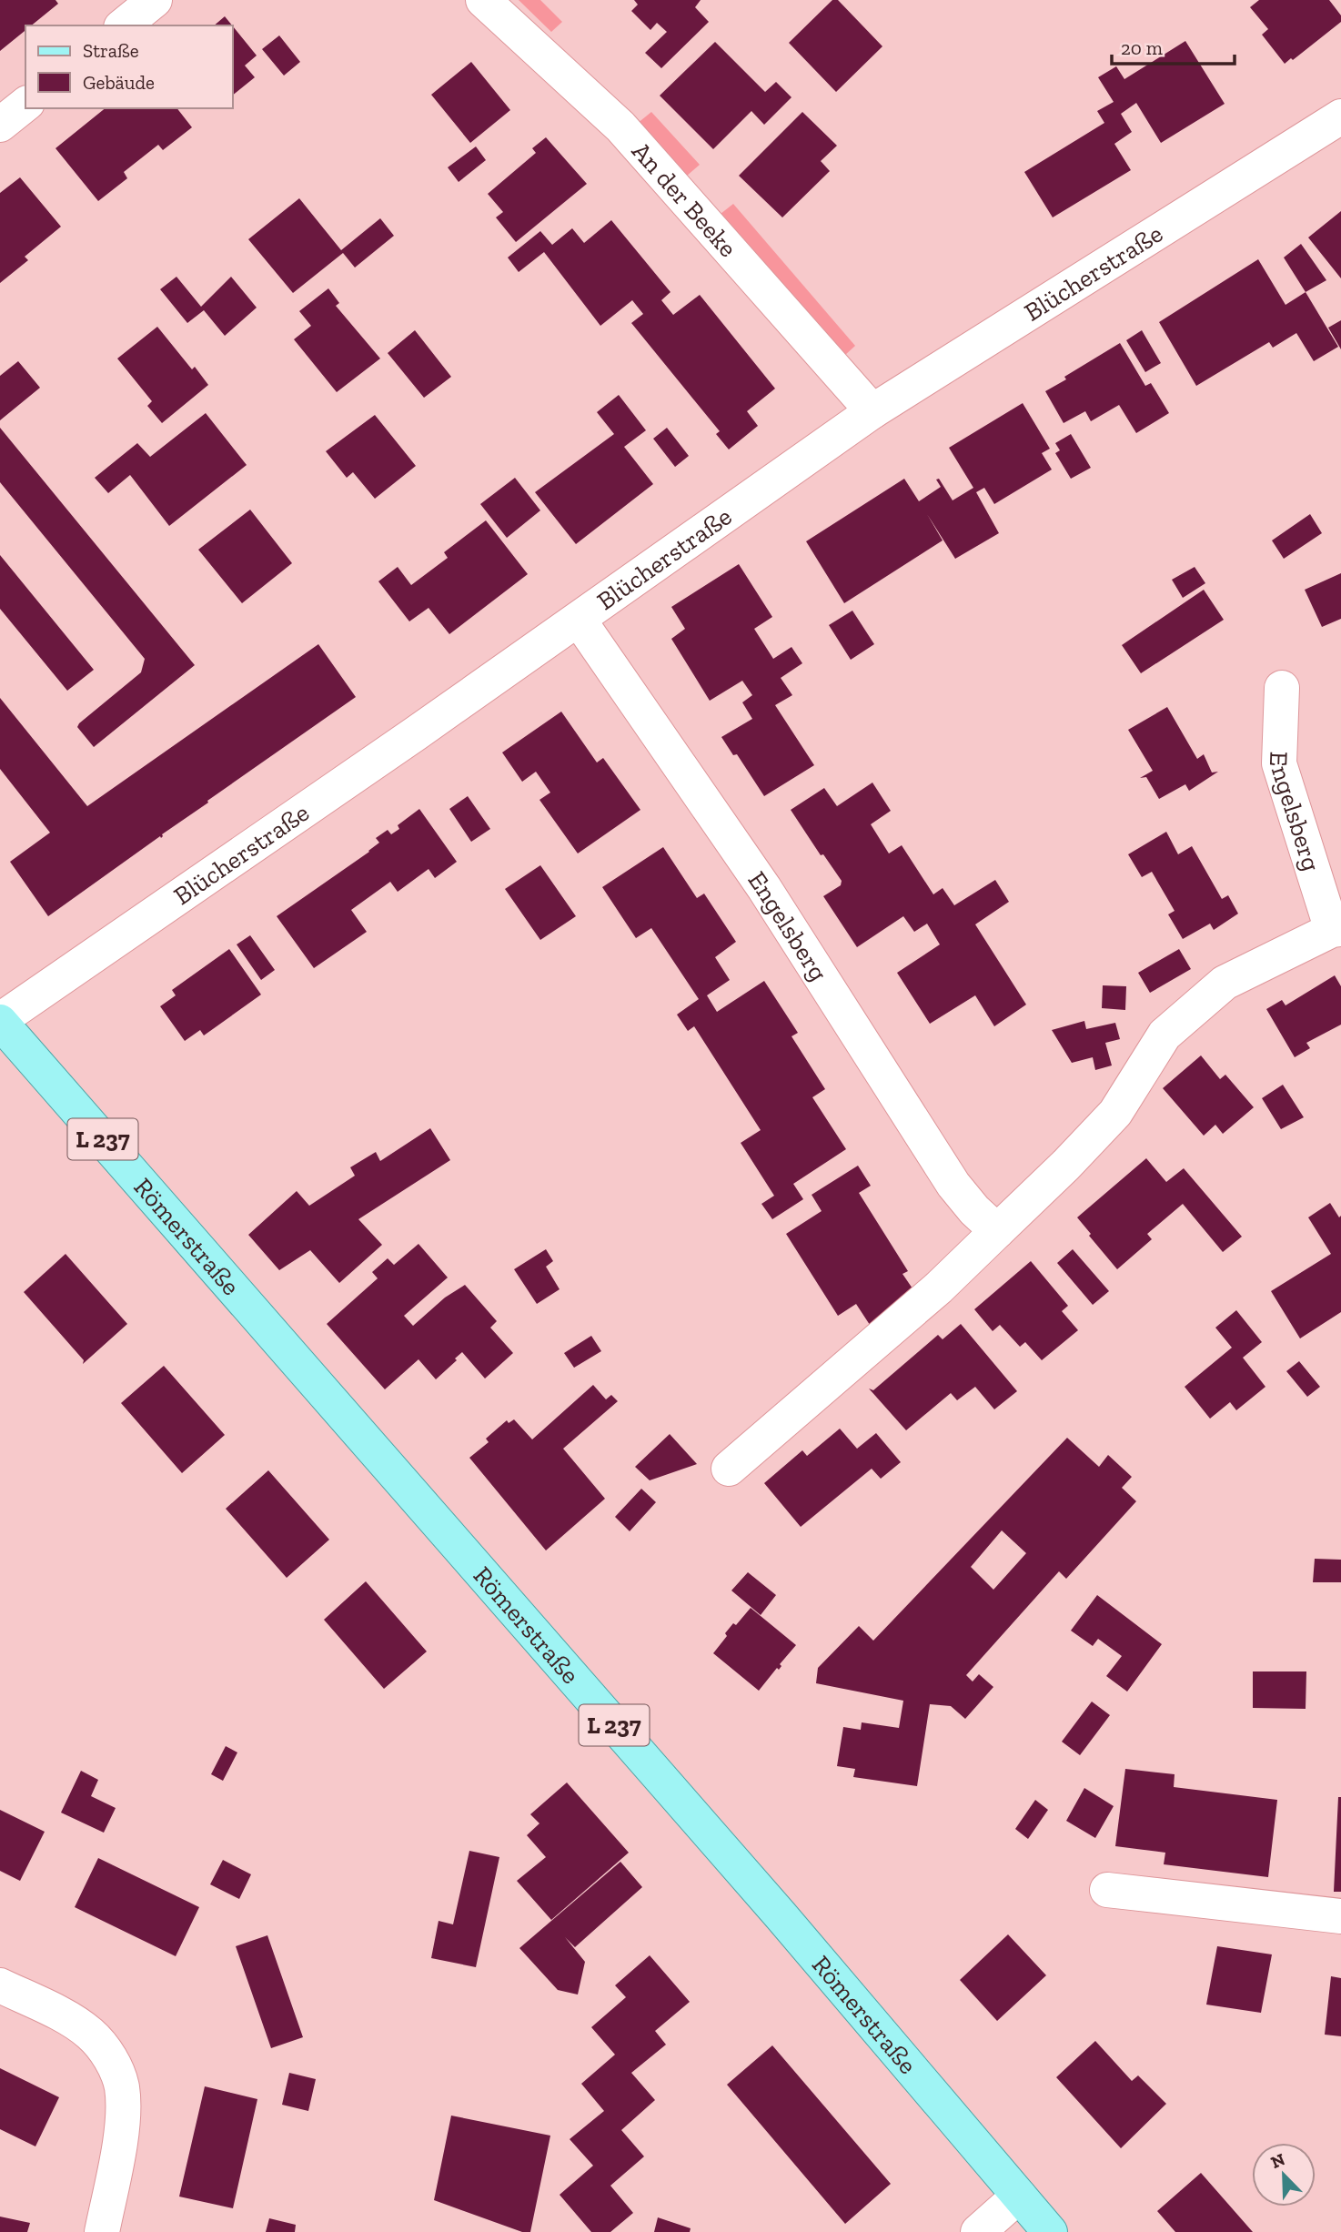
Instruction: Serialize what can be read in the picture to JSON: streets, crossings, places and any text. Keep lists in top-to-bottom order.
{
  "streets": {
    "main road": ["L 237", "Römerstraße"],
    "street": ["An der Beeke", "Blücherstraße", "Engelsberg"]
  },
  "crossings": [
    ["An der Beeke", "Blücherstraße"],
    ["Blücherstraße", "Engelsberg"],
    ["Blücherstraße", "Römerstraße"]
  ],
  "legend": ["Straße", "Gebäude"],
  "scale_bar": "20 m",
  "north": "top left"
}
